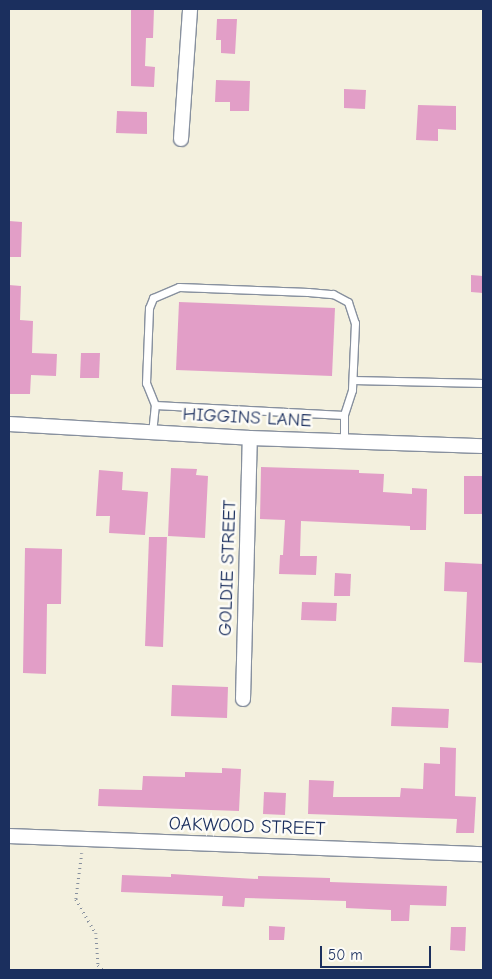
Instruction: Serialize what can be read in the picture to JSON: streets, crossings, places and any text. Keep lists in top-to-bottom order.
{
  "streets": {
    "street": ["HIGGINS LANE", "GOLDIE STREET", "OAKWOOD STREET"]
  },
  "crossings": [
    ["HIGGINS LANE", "GOLDIE STREET"]
  ],
  "scale_bar": "50 m"
}
